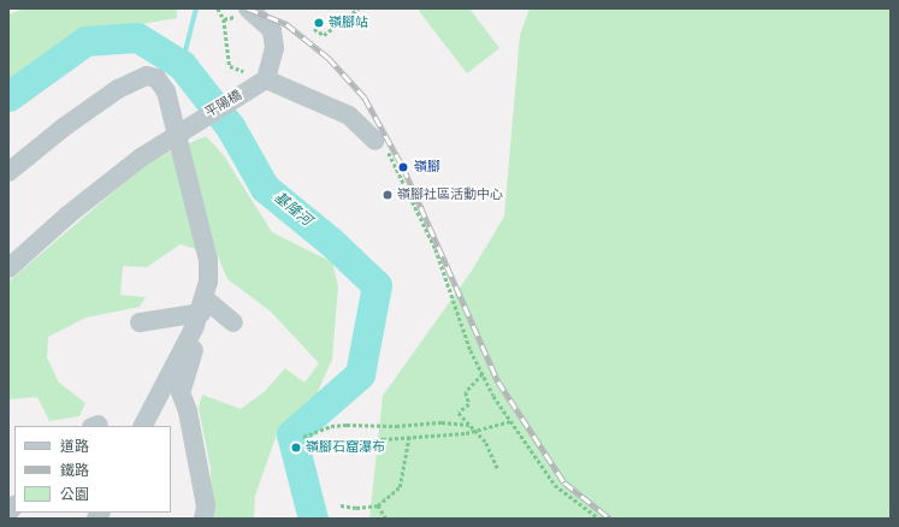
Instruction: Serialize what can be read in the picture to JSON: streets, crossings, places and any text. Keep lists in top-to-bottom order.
{
  "streets": {
    "street": ["平陽橋"]
  },
  "water": ["基隆河"],
  "places": [
    "嶺腳站",
    "嶺腳",
    "嶺腳社區活動中心",
    "嶺腳石窟瀑布"
  ],
  "legend": ["道路", "鐵路", "公園"]
}
